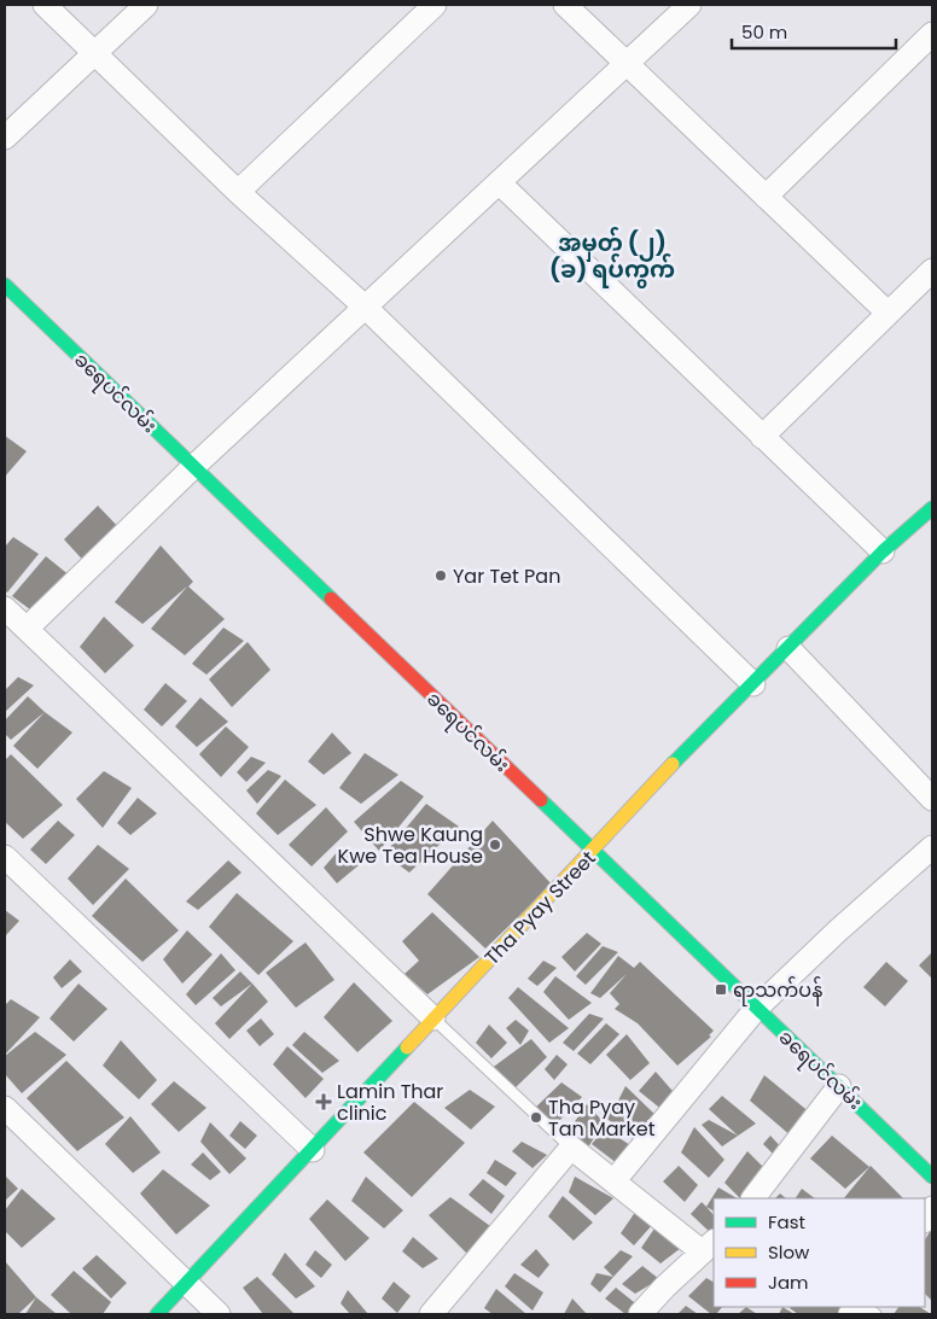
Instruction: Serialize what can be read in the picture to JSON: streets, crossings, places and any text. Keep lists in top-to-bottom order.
{
  "streets": {
    "main road": ["ခရေပင်လမ်း", "Tha Pyay Street"]
  },
  "crossings": [
    ["ခရေပင်လမ်း", "Tha Pyay Street"]
  ],
  "districts": ["အမှတ် (၂) (ခ) ရပ်ကွက်"],
  "places": {
    "other": ["Yar Tet Pan", "Shwe Kaung Kwe Tea House", "Tha Pyay Tan Market"],
    "transit": ["ရာသက်ပန်"],
    "health": ["Lamin Thar clinic"]
  },
  "legend": ["Fast", "Slow", "Jam"],
  "scale_bar": "50 m"
}
